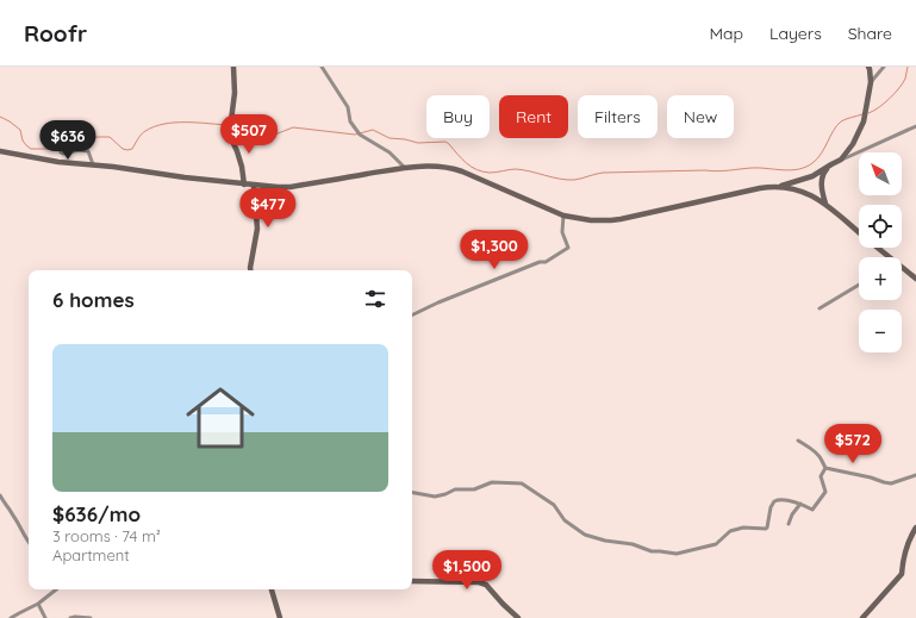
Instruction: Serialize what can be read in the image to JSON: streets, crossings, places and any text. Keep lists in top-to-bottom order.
{
  "north": "top left",
  "page": {
    "header": "Roofr",
    "nav": ["Map", "Layers", "Share"],
    "chip": [
      "Buy",
      "Rent",
      "Filters",
      "New"
    ],
    "price": [
      "$507",
      "$636",
      "$477",
      "$1,300",
      "$572",
      "$1,500"
    ],
    "map_buttons": ["+", "−"],
    "heading": "6 homes",
    "list": [
      {
        "name": "$636/mo",
        "note": "3 rooms · 74 m² · Apartment"
      }
    ]
  }
}
